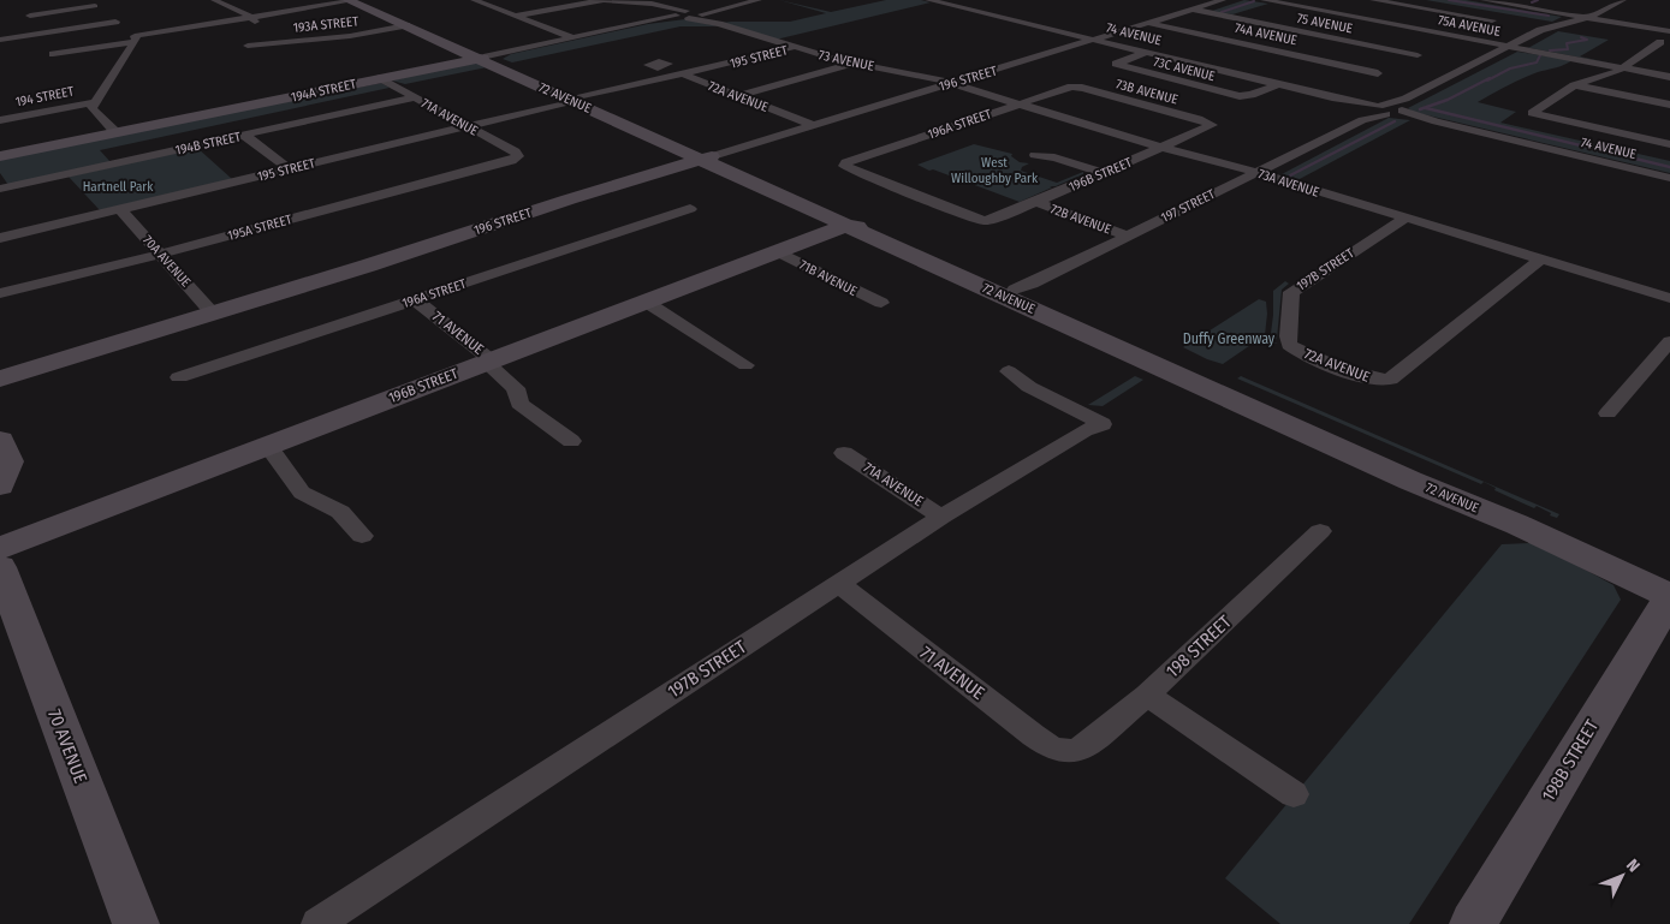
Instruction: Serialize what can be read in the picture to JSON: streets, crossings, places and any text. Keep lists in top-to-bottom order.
{
  "streets": {
    "main road": [
      "196 STREET",
      "194A STREET",
      "72 AVENUE",
      "196B STREET",
      "70 AVENUE",
      "198B STREET"
    ],
    "street": [
      "75 AVENUE",
      "193A STREET",
      "75A AVENUE",
      "74 AVENUE",
      "74A AVENUE",
      "195 STREET",
      "73 AVENUE",
      "73C AVENUE",
      "73B AVENUE",
      "194 STREET",
      "72A AVENUE",
      "71A AVENUE",
      "196A STREET",
      "194B STREET",
      "73A AVENUE",
      "197 STREET",
      "72B AVENUE",
      "195A STREET",
      "70A AVENUE",
      "197B STREET",
      "71B AVENUE",
      "71 AVENUE",
      "198 STREET"
    ]
  },
  "crossings": [
    ["193A STREET", "72 AVENUE"],
    ["75A AVENUE", "197 STREET"],
    ["74 AVENUE", "73C AVENUE"],
    ["74 AVENUE", "196 STREET"],
    ["74 AVENUE", "197 STREET"],
    ["195 STREET", "73 AVENUE"],
    ["195 STREET", "72A AVENUE"],
    ["195 STREET", "72 AVENUE"],
    ["195 STREET", "71A AVENUE"],
    ["195 STREET", "70A AVENUE"],
    ["73 AVENUE", "194A STREET"],
    ["73 AVENUE", "73A AVENUE"],
    ["196 STREET", "72A AVENUE"],
    ["196 STREET", "72 AVENUE"],
    ["196 STREET", "73A AVENUE"],
    ["196 STREET", "70A AVENUE"],
    ["194A STREET", "72 AVENUE"],
    ["194A STREET", "71A AVENUE"],
    ["73B AVENUE", "196A STREET"],
    ["73B AVENUE", "196B STREET"],
    ["72A AVENUE", "73A AVENUE"],
    ["72A AVENUE", "197B STREET"],
    ["72 AVENUE", "196B STREET"],
    ["72 AVENUE", "197 STREET"],
    ["72 AVENUE", "198B STREET"],
    ["71A AVENUE", "194B STREET"],
    ["71A AVENUE", "195A STREET"],
    ["71A AVENUE", "197B STREET"],
    ["196A STREET", "196B STREET"],
    ["196A STREET", "73A AVENUE"],
    ["196A STREET", "71 AVENUE"],
    ["196B STREET", "73A AVENUE"],
    ["196B STREET", "72B AVENUE"],
    ["196B STREET", "71B AVENUE"],
    ["196B STREET", "71 AVENUE"],
    ["73A AVENUE", "197 STREET"],
    ["73A AVENUE", "197B STREET"],
    ["197 STREET", "72B AVENUE"],
    ["195A STREET", "70A AVENUE"],
    ["197B STREET", "71 AVENUE"],
    ["71 AVENUE", "198 STREET"]
  ],
  "parks": ["West Willoughby Park", "Hartnell Park", "Duffy Greenway"],
  "north": "top right"
}
